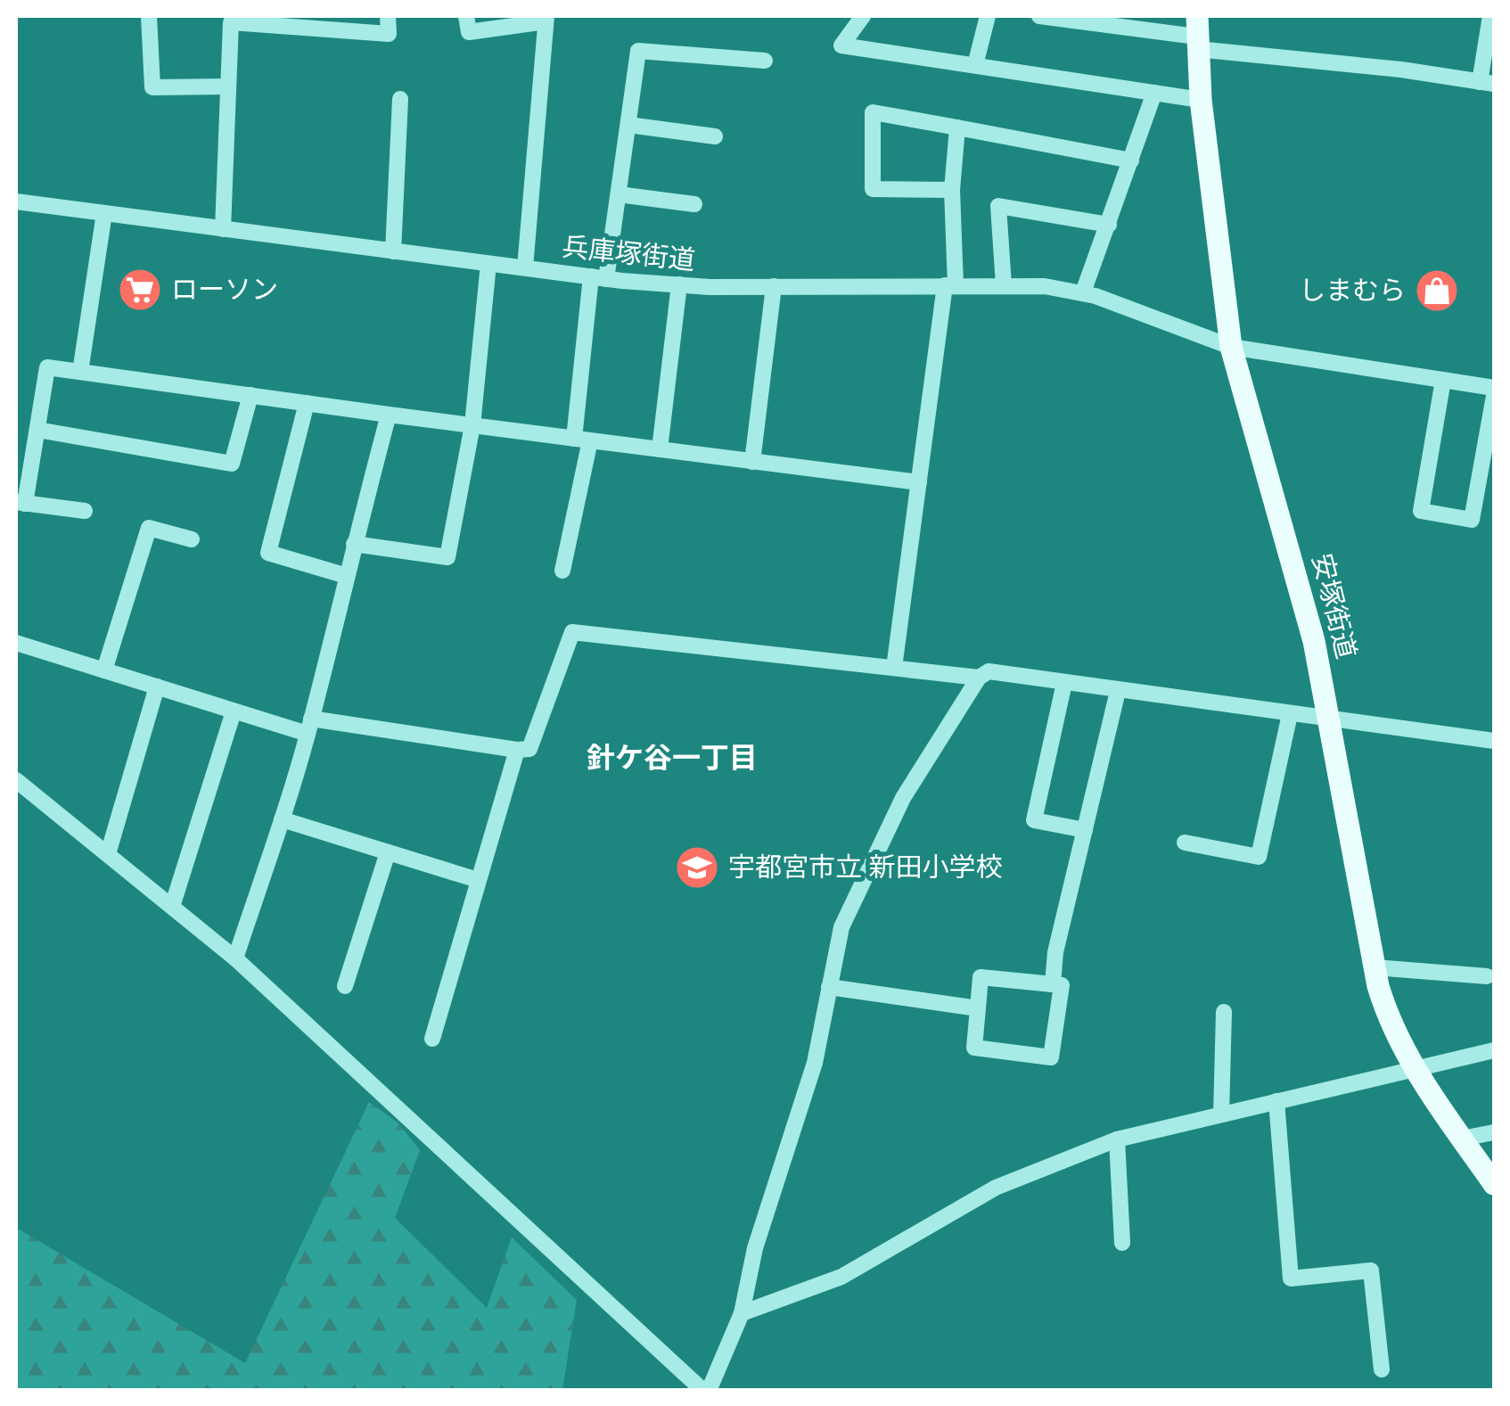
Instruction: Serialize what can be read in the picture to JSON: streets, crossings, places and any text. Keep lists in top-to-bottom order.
{
  "streets": {
    "main road": ["安塚街道"],
    "street": ["兵庫塚街道"]
  },
  "crossings": [
    ["兵庫塚街道", "安塚街道"]
  ],
  "districts": ["針ケ谷一丁目"],
  "places": {
    "supermarket": ["ローソン"],
    "shop": ["しまむら"],
    "school or university": ["宇都宮市立 新田小学校"]
  }
}
